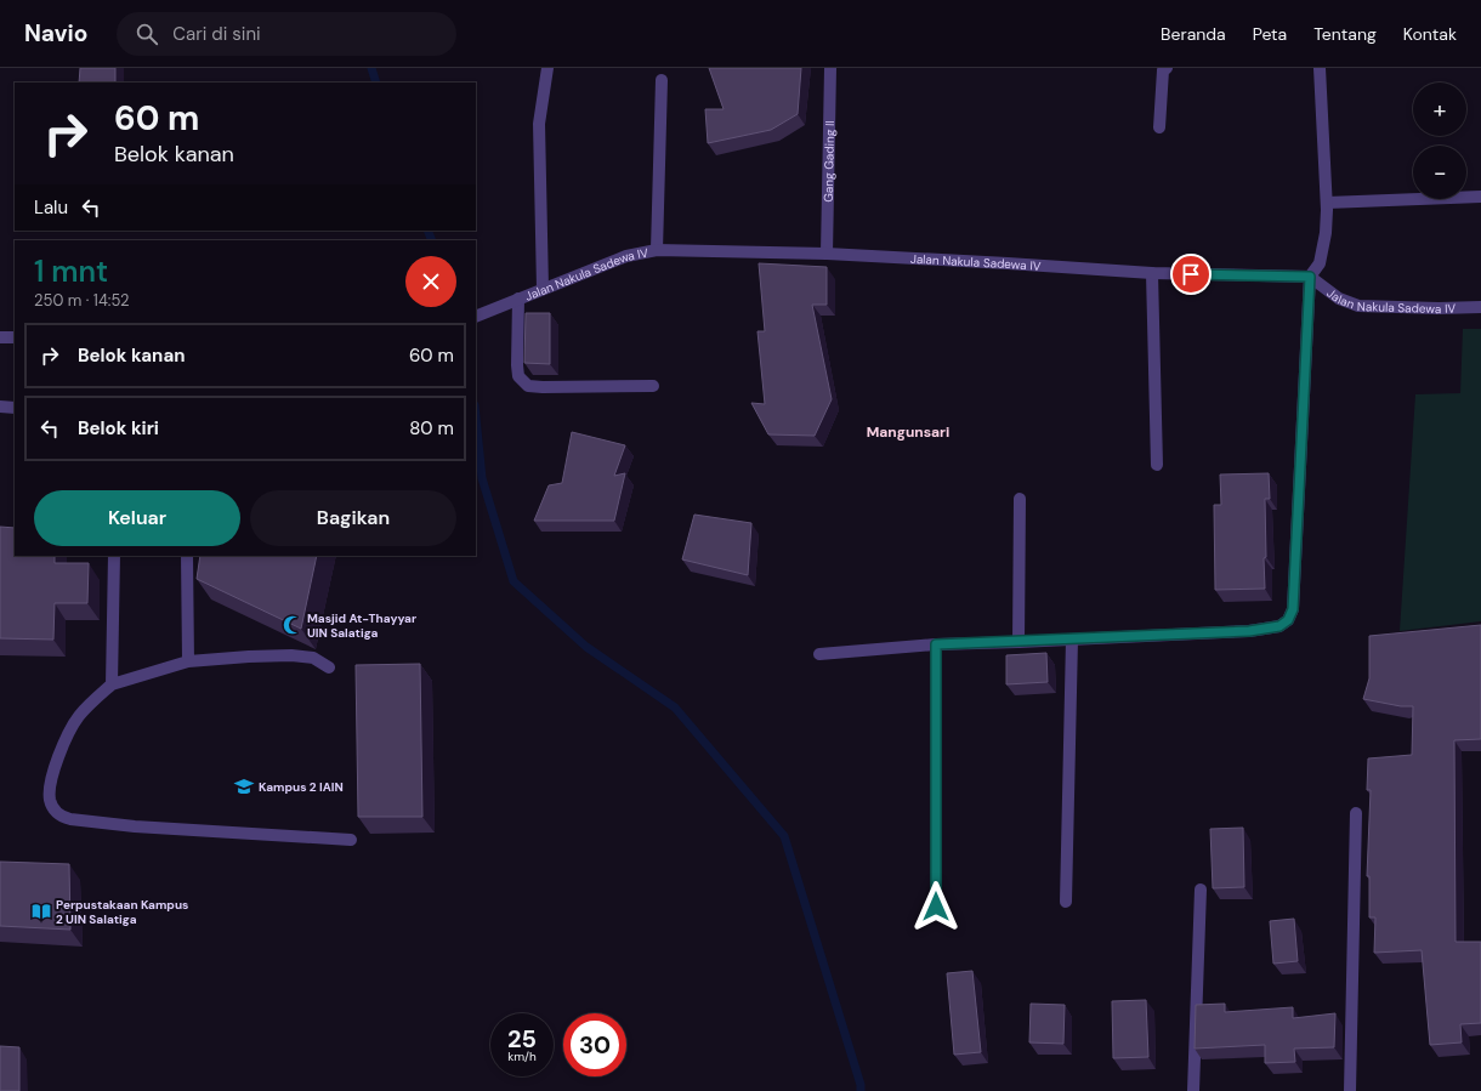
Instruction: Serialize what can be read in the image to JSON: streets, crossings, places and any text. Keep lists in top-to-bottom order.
{
  "streets": {
    "street": ["Gang Gading II", "Jalan Nakula Sadewa IV"]
  },
  "crossings": [
    ["Gang Gading II", "Jalan Nakula Sadewa IV"]
  ],
  "districts": ["Mangunsari"],
  "places": {
    "mosque": ["Masjid At-Thayyar UIN Salatiga"],
    "school or university": ["Kampus 2 IAIN"],
    "library": ["Perpustakaan Kampus 2 UIN Salatiga"]
  },
  "page": {
    "header": "Navio",
    "search": "Cari di sini",
    "nav": [
      "Beranda",
      "Peta",
      "Tentang",
      "Kontak"
    ],
    "map_buttons": ["+", "−"],
    "turn": ["60 m", "Belok kanan"],
    "then": "Lalu",
    "heading": ["1 mnt", "250 m · 14:52"],
    "list": [
      {
        "name": "Belok kanan",
        "value": "60 m"
      },
      {
        "name": "Belok kiri",
        "value": "80 m"
      }
    ],
    "buttons": ["Keluar", "Bagikan"],
    "speed": "25 km/h",
    "limit": "30"
  }
}
